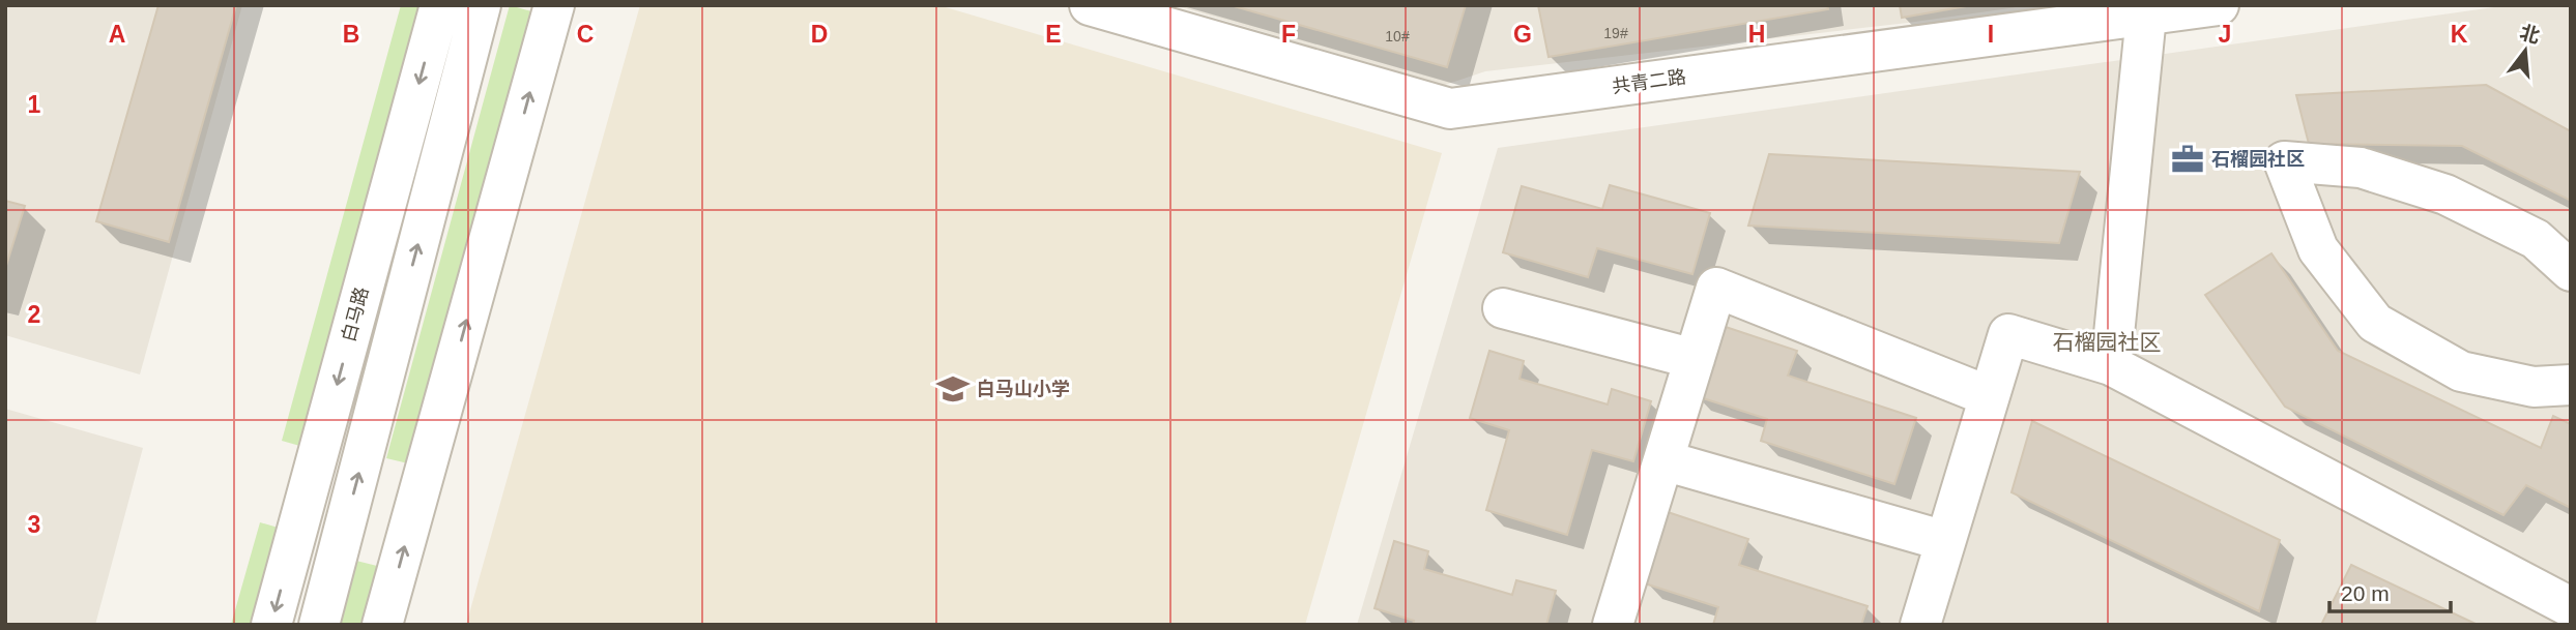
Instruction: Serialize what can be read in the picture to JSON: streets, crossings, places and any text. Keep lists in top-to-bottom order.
{
  "streets": {
    "street": ["共青二路", "白马路"]
  },
  "districts": ["石榴园社区"],
  "places": {
    "office": ["石榴园社区"],
    "school or university": ["白马山小学"]
  },
  "house_numbers": ["19#", "10#"],
  "scale_bar": "20 m",
  "north": "top",
  "grid": {
    "columns": [
      "A",
      "B",
      "C",
      "D",
      "E",
      "F",
      "G",
      "H",
      "I",
      "J",
      "K"
    ],
    "rows": ["1", "2", "3"]
  }
}
